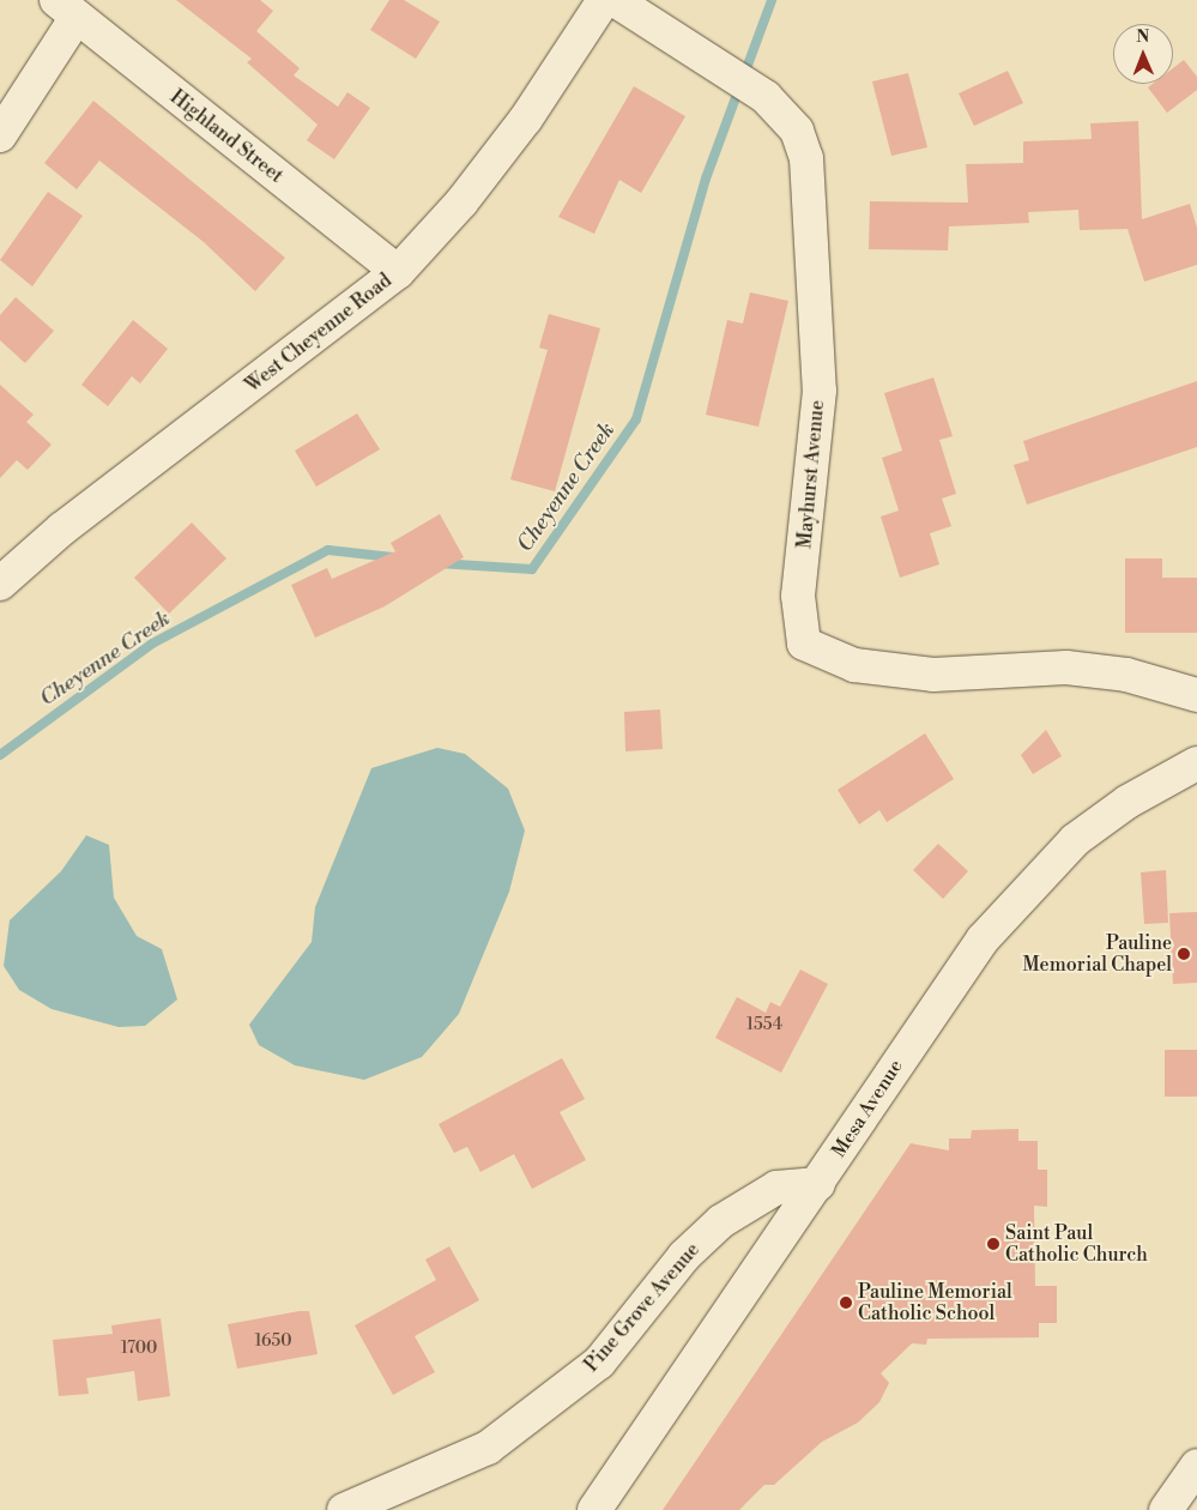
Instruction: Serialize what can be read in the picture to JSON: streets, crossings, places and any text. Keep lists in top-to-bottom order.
{
  "streets": {
    "street": [
      "Highland Street",
      "West Cheyenne Road",
      "Mayhurst Avenue",
      "Mesa Avenue",
      "Pine Grove Avenue"
    ]
  },
  "crossings": [
    ["Highland Street", "West Cheyenne Road"],
    ["Mesa Avenue", "Pine Grove Avenue"]
  ],
  "water": ["Cheyenne Creek"],
  "places": ["Pauline Memorial Chapel", "Saint Paul Catholic Church", "Pauline Memorial Catholic School"],
  "house_numbers": ["1554", "1650", "1700"],
  "north": "top"
}
